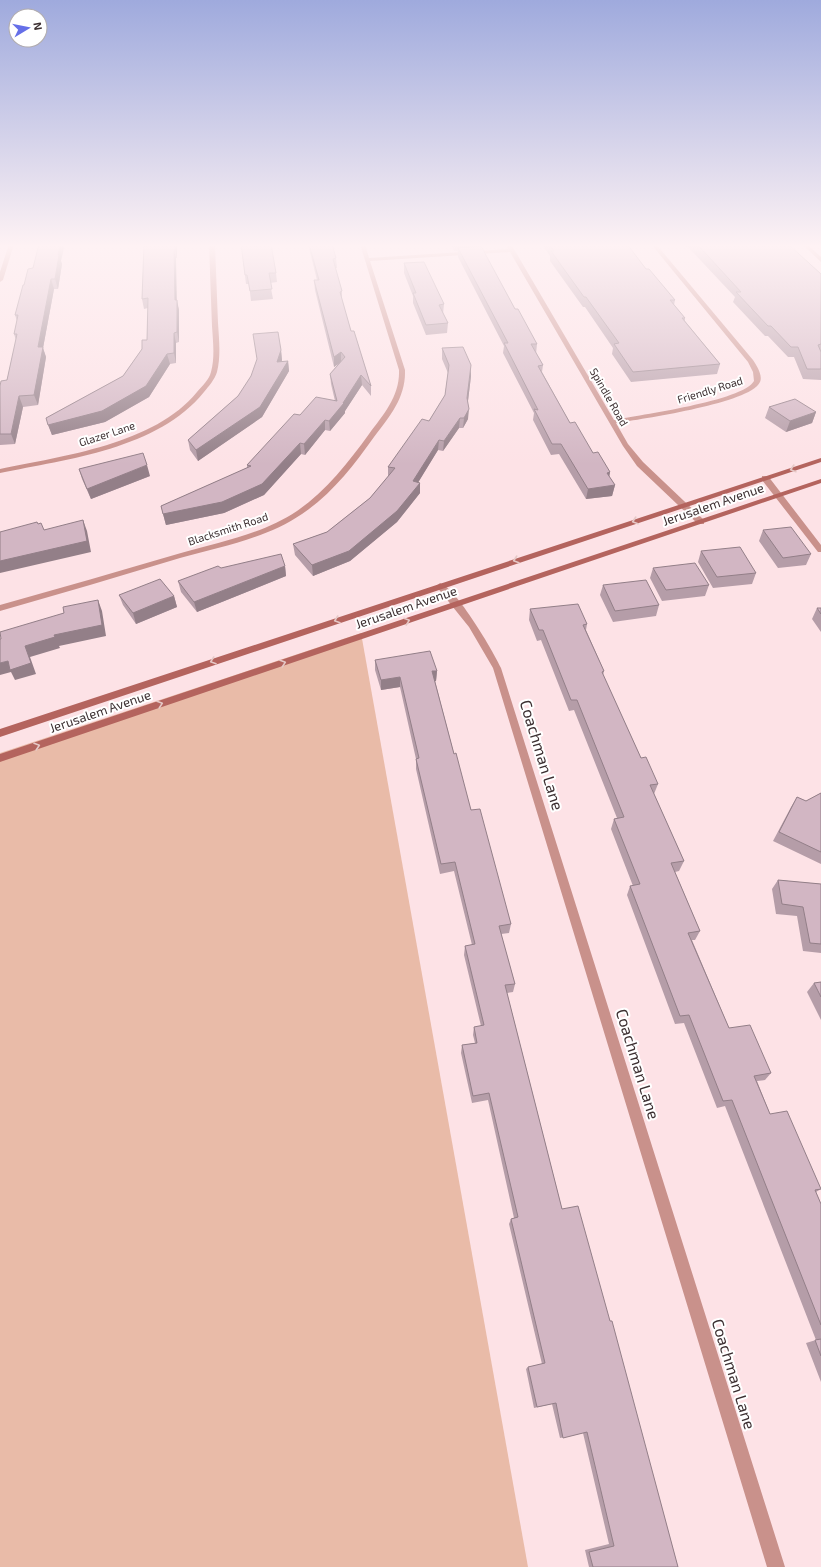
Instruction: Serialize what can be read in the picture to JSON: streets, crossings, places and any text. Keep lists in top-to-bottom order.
{
  "streets": {
    "main road": ["Jerusalem Avenue"],
    "street": [
      "Friendly Road",
      "Spindle Road",
      "Glazer Lane",
      "Blacksmith Road",
      "Coachman Lane"
    ]
  },
  "crossings": [
    ["Friendly Road", "Spindle Road"],
    ["Spindle Road", "Jerusalem Avenue"],
    ["Jerusalem Avenue", "Coachman Lane"]
  ],
  "north": "right"
}
